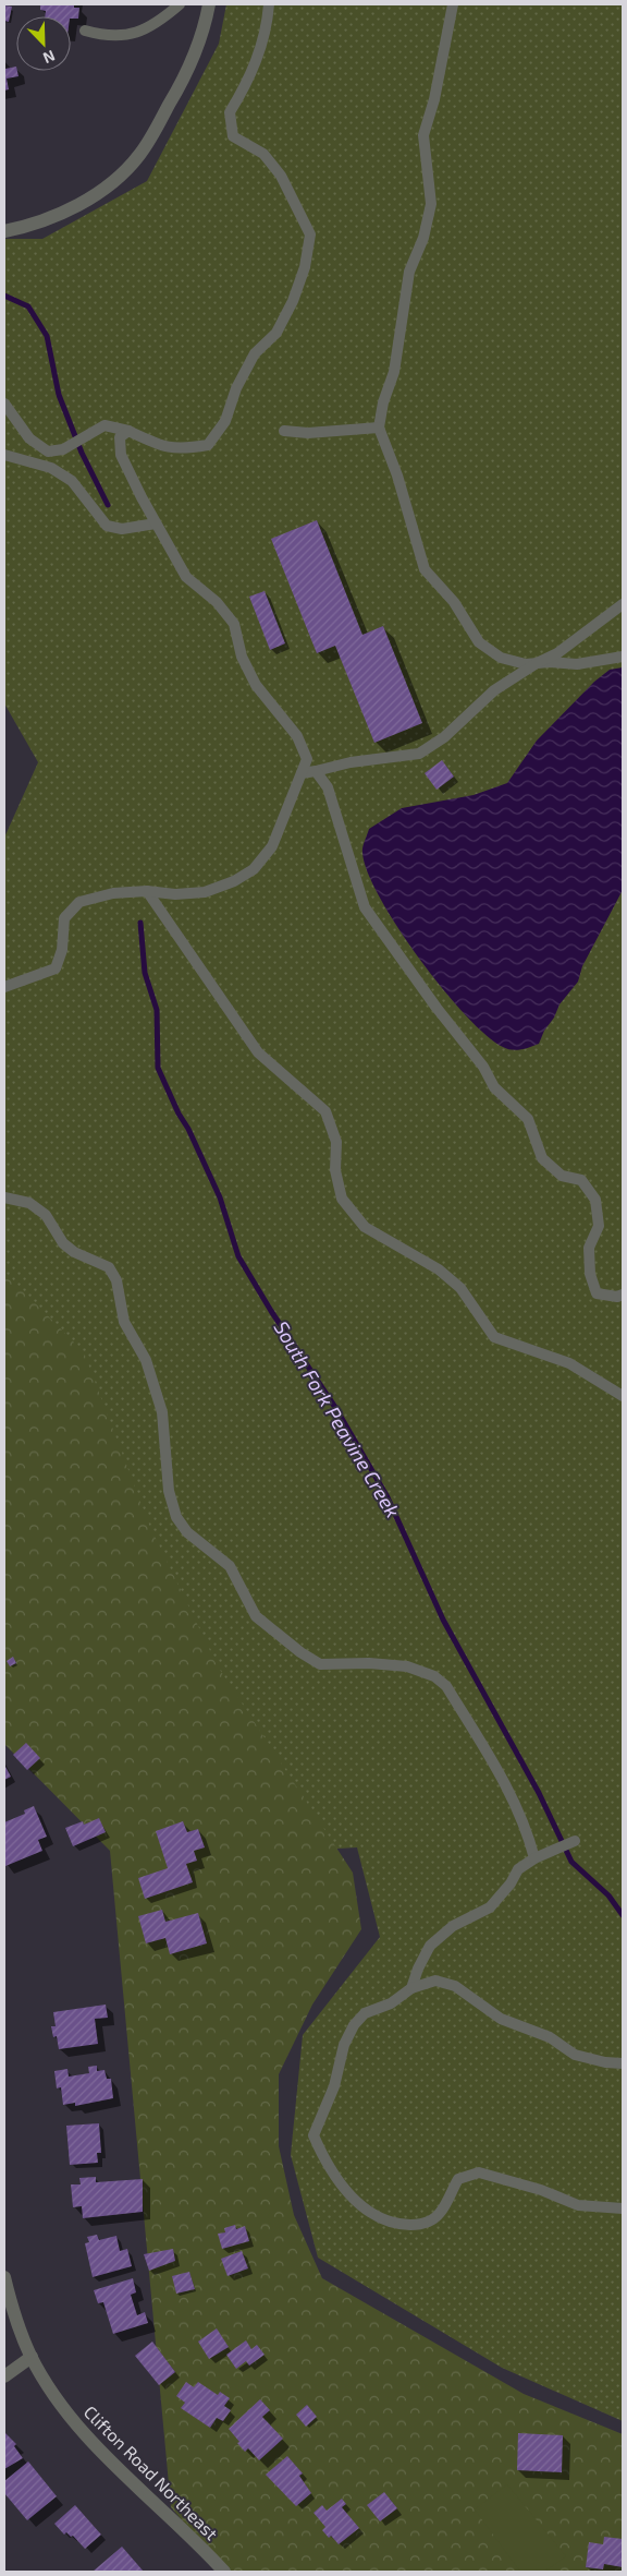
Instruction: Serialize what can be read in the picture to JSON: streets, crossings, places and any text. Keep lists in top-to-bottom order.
{
  "streets": {
    "street": ["Clifton Road Northeast"]
  },
  "water": ["South Fork Peavine Creek"],
  "north": "bottom right"
}
